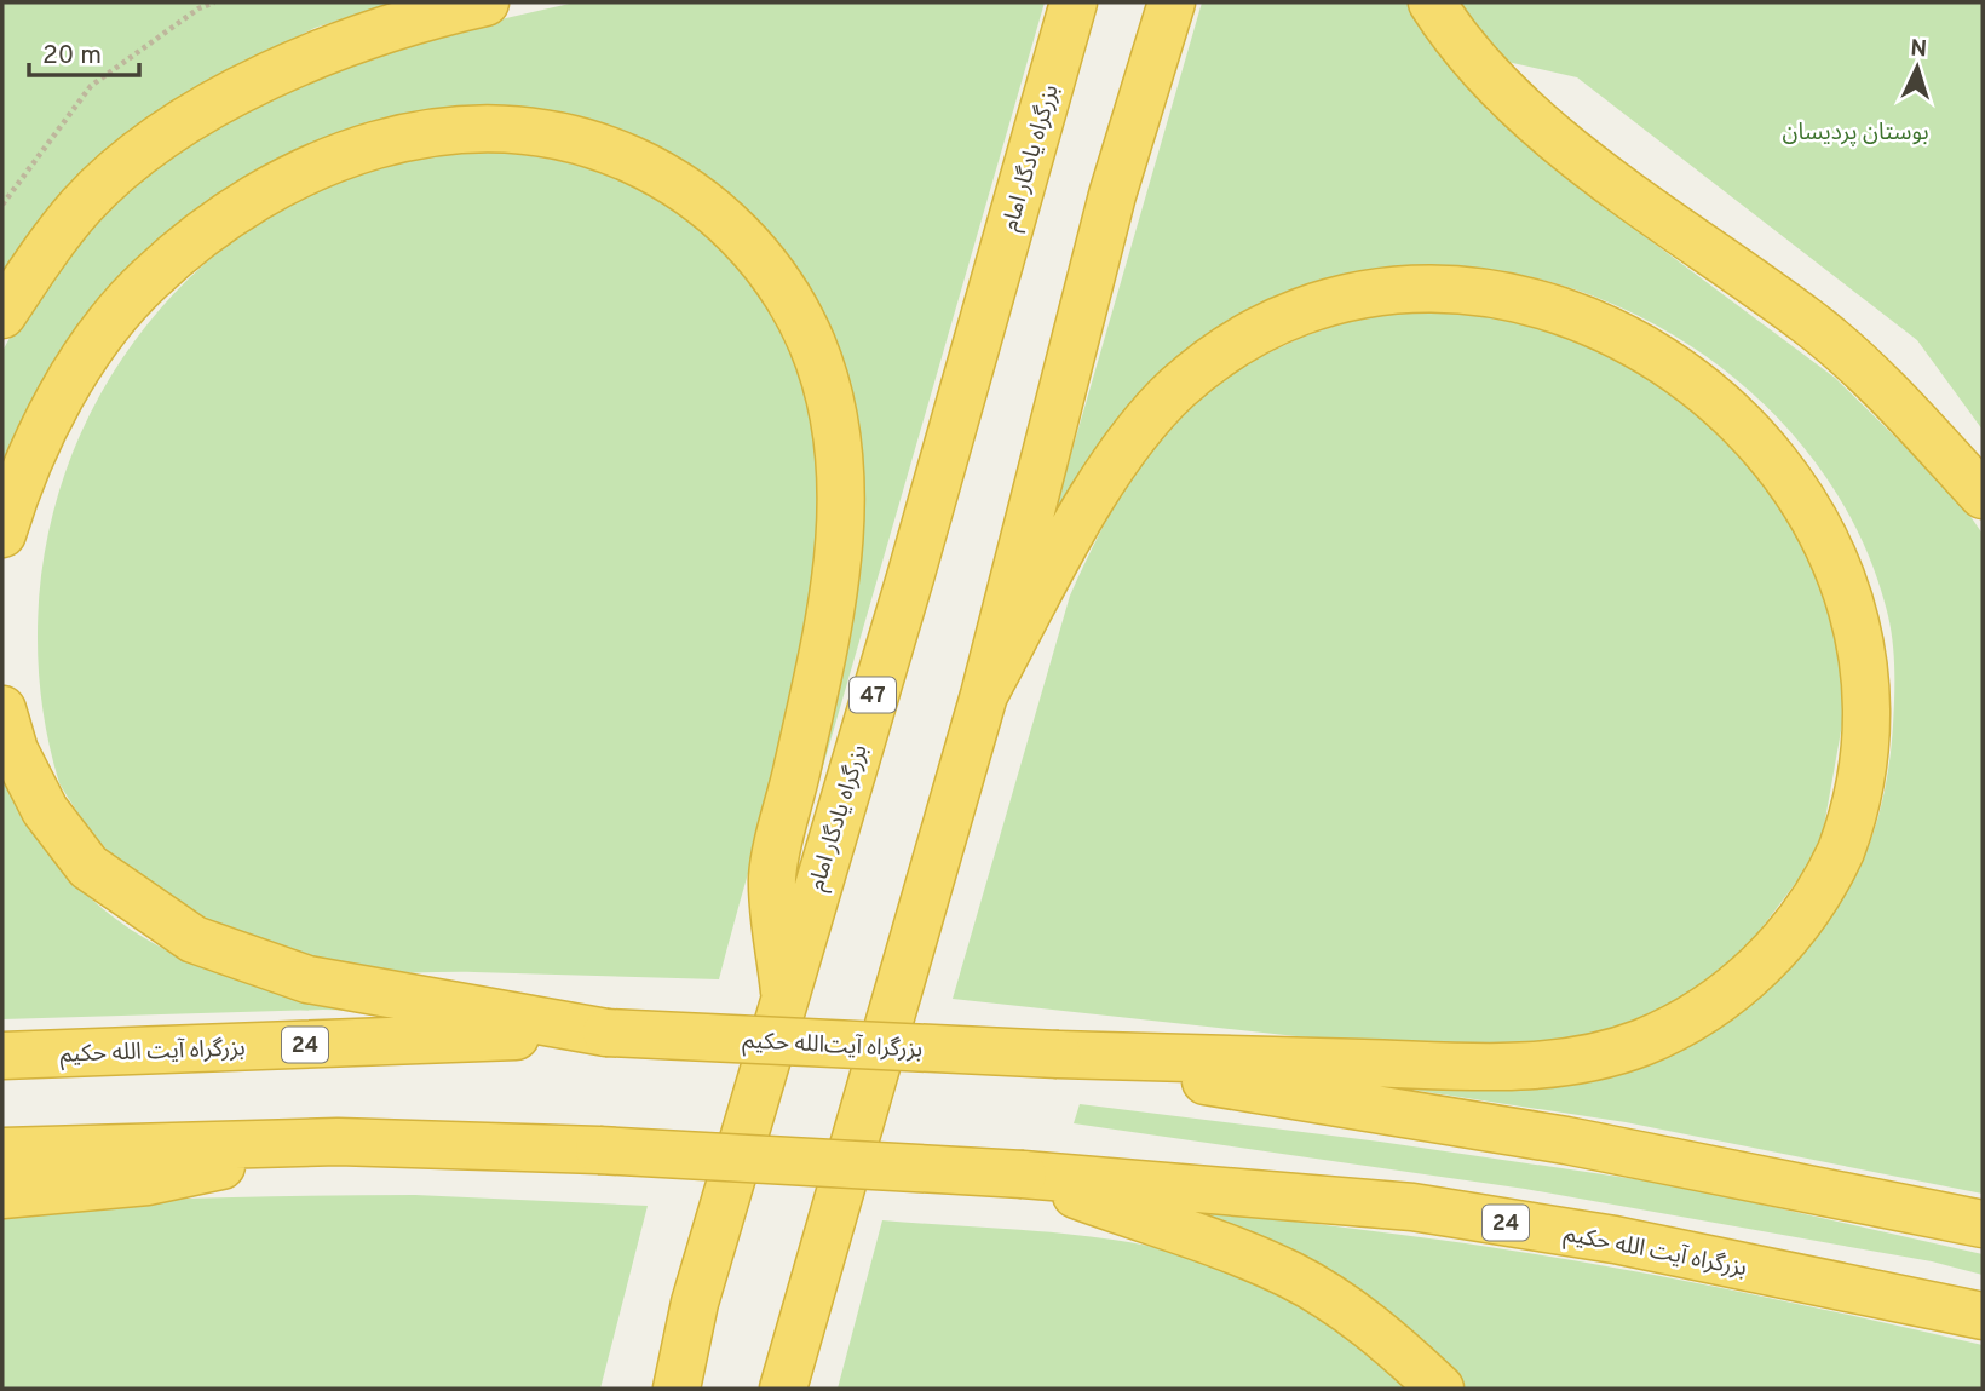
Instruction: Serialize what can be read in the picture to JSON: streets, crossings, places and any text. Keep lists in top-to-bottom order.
{
  "streets": {
    "highway": [
      "بزرگراه یادگار امام",
      "47",
      "بزرگراه آیت‌الله حکیم",
      "24",
      "بزرگراه آیت الله حکیم"
    ]
  },
  "crossings": [
    ["بزرگراه آیت‌الله حکیم", "24"],
    ["بزرگراه آیت‌الله حکیم", "بزرگراه آیت الله حکیم"],
    ["24", "بزرگراه آیت الله حکیم"]
  ],
  "parks": ["بوستان پردیسان"],
  "scale_bar": "20 m",
  "north": "top"
}
